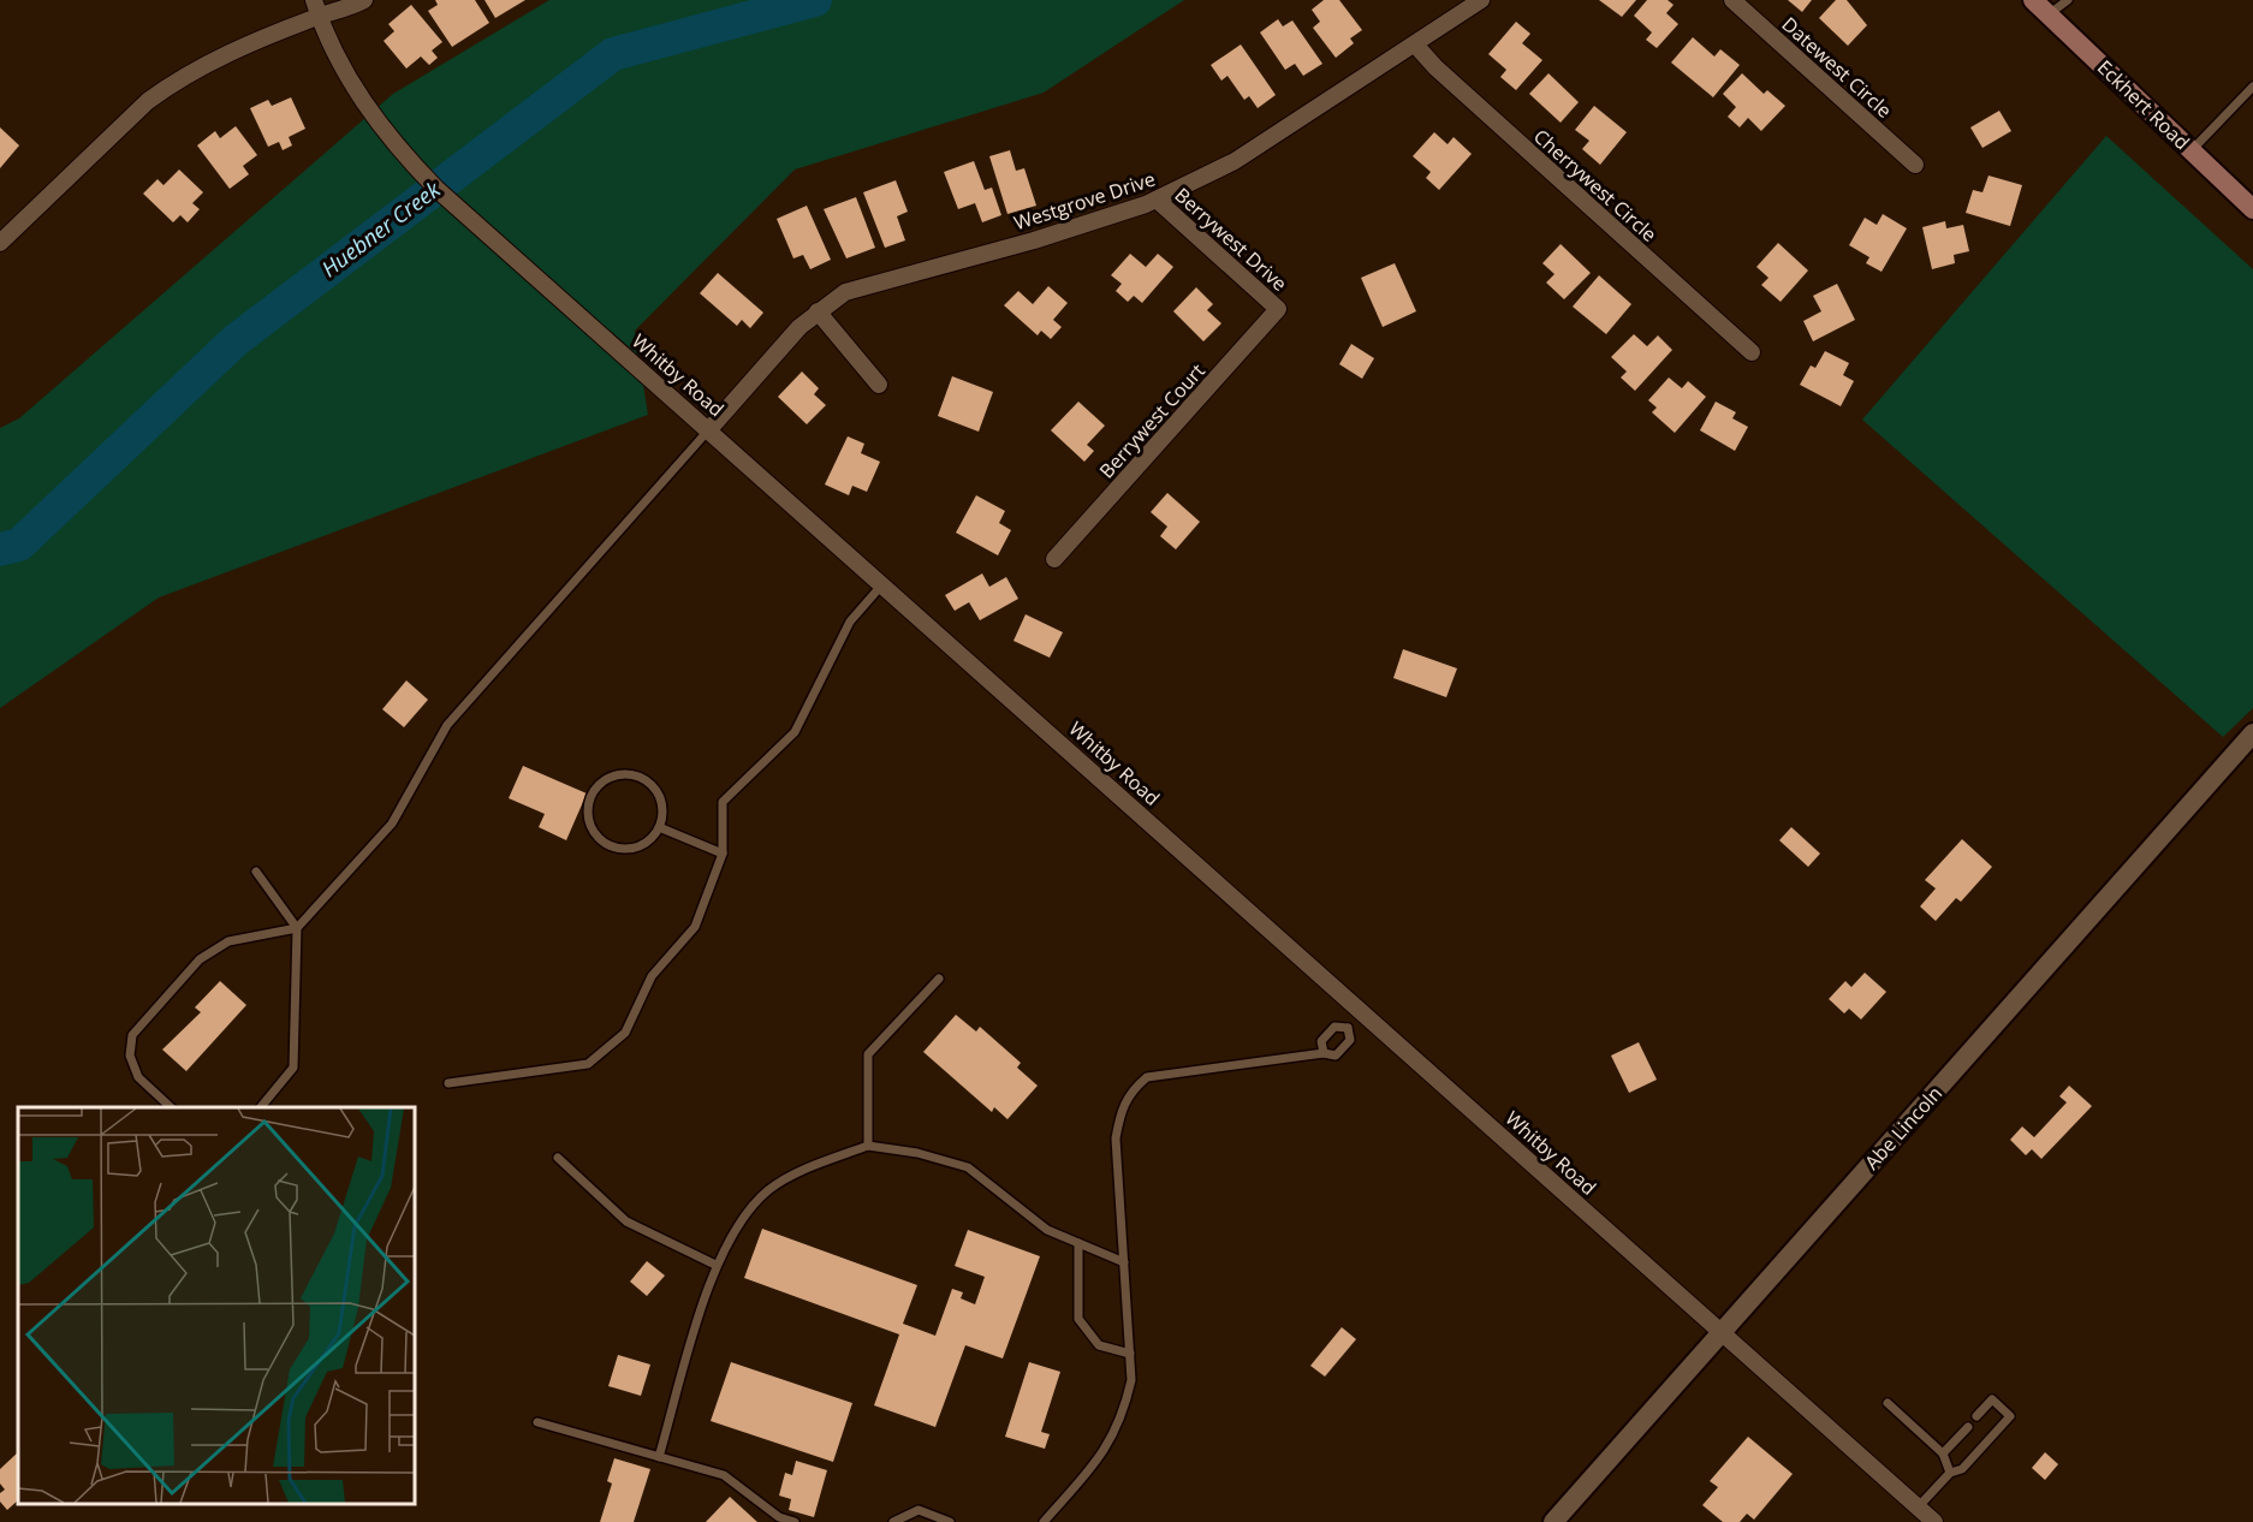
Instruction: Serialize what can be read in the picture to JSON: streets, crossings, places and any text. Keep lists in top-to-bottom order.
{
  "streets": {
    "main road": ["Eckhert Road"],
    "street": [
      "Datewest Circle",
      "Cherrywest Circle",
      "Westgrove Drive",
      "Berrywest Drive",
      "Whitby Road",
      "Berrywest Court",
      "Abe Lincoln"
    ]
  },
  "crossings": [
    ["Cherrywest Circle", "Westgrove Drive"],
    ["Westgrove Drive", "Berrywest Drive"],
    ["Westgrove Drive", "Whitby Road"],
    ["Berrywest Drive", "Berrywest Court"],
    ["Whitby Road", "Abe Lincoln"]
  ],
  "water": ["Huebner Creek"]
}
